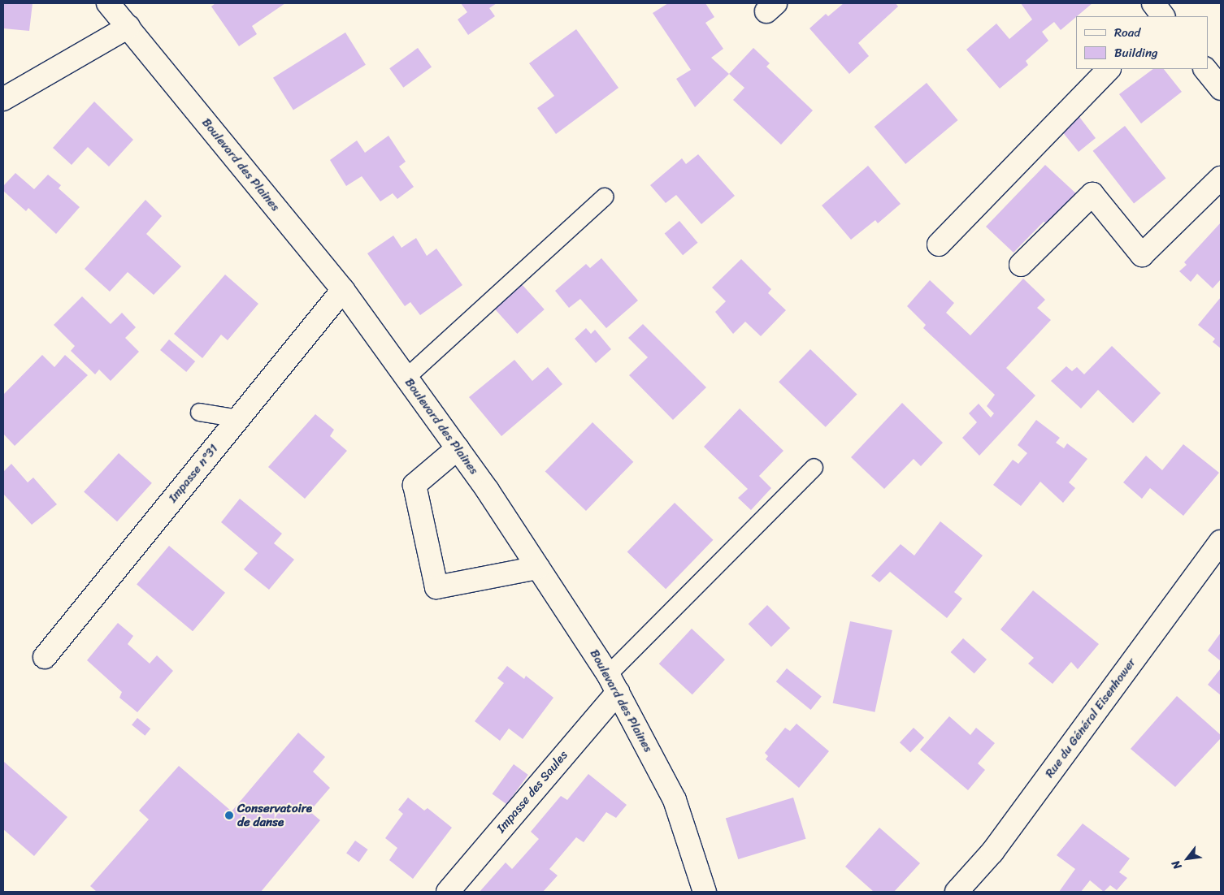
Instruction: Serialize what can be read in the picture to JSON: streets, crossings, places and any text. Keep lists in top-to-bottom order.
{
  "streets": {
    "street": [
      "Boulevard des Plaines",
      "Impasse n°31",
      "Rue du Général Eisenhower",
      "Impasse des Saules"
    ]
  },
  "crossings": [
    ["Boulevard des Plaines", "Impasse n°31"],
    ["Boulevard des Plaines", "Impasse des Saules"]
  ],
  "places": ["Conservatoire de danse"],
  "legend": ["Road", "Building"],
  "north": "bottom left"
}
